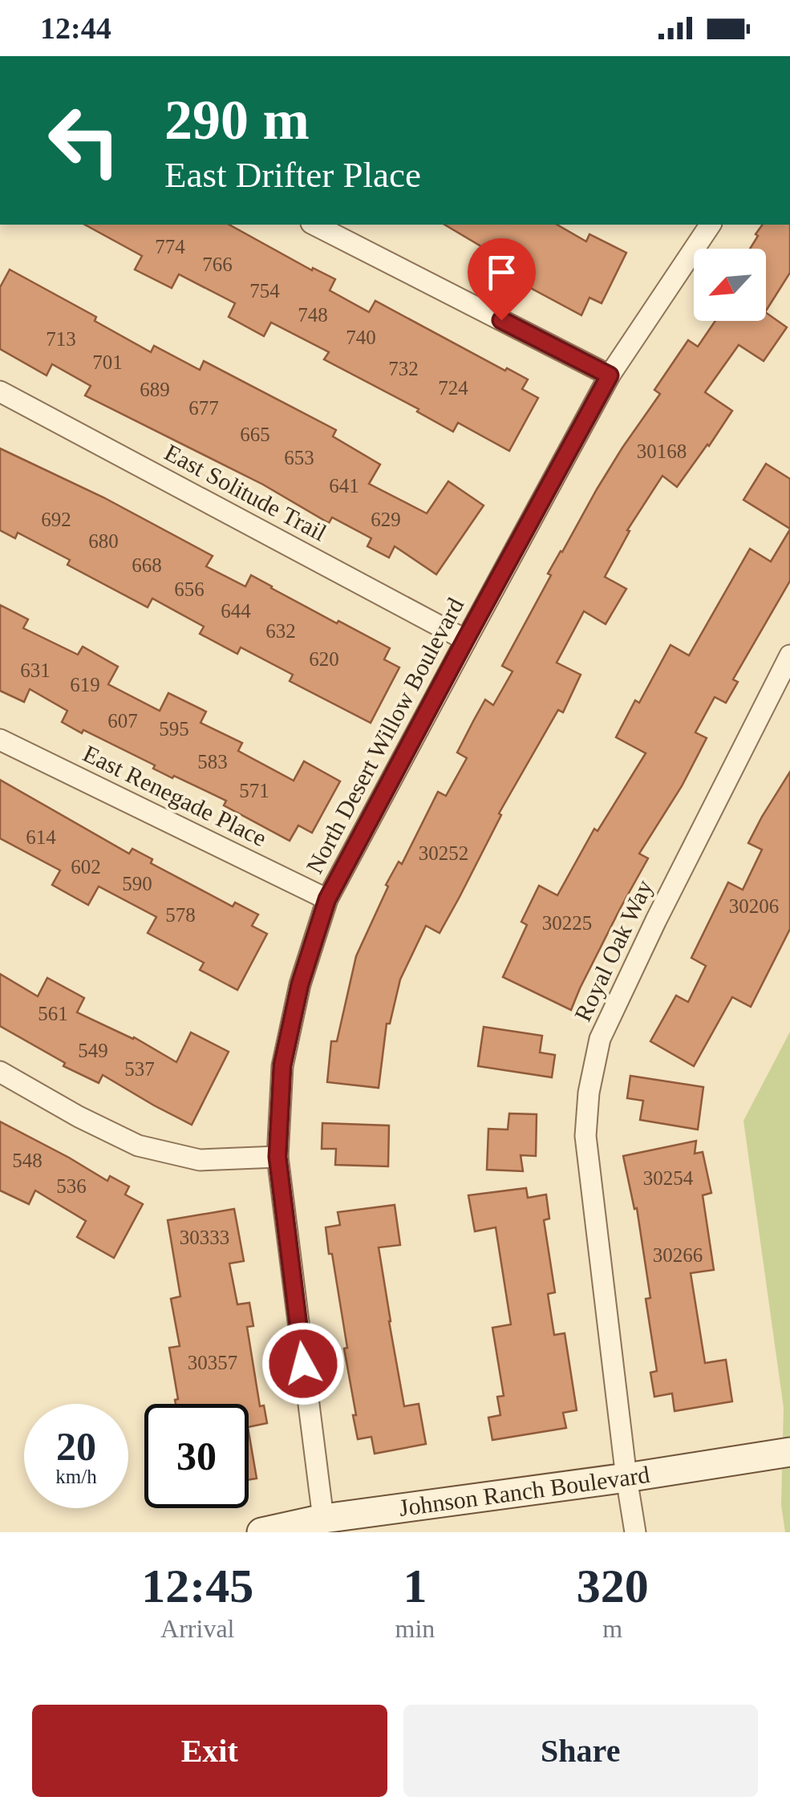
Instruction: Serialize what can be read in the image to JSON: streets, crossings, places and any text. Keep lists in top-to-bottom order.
{
  "streets": {
    "street": [
      "East Solitude Trail",
      "North Desert Willow Boulevard",
      "East Renegade Place",
      "Royal Oak Way",
      "Johnson Ranch Boulevard"
    ]
  },
  "crossings": [
    ["East Solitude Trail", "North Desert Willow Boulevard"],
    ["North Desert Willow Boulevard", "East Renegade Place"],
    ["North Desert Willow Boulevard", "Johnson Ranch Boulevard"],
    ["Royal Oak Way", "Johnson Ranch Boulevard"]
  ],
  "house_numbers": [
    "774",
    "766",
    "754",
    "748",
    "740",
    "713",
    "701",
    "732",
    "724",
    "689",
    "677",
    "665",
    "30168",
    "653",
    "641",
    "692",
    "629",
    "680",
    "668",
    "656",
    "644",
    "632",
    "620",
    "631",
    "619",
    "607",
    "595",
    "583",
    "571",
    "614",
    "30252",
    "602",
    "590",
    "30206",
    "578",
    "30225",
    "561",
    "549",
    "537",
    "548",
    "30254",
    "536",
    "30333",
    "30266",
    "30357"
  ],
  "north": "bottom left",
  "page": {
    "status": "12:44",
    "turn": ["290 m", "East Drifter Place"],
    "speed": "20 km/h",
    "limit": "30",
    "eta": [
      "12:45",
      "Arrival",
      "1",
      "min",
      "320",
      "m"
    ],
    "buttons": ["Exit", "Share"]
  }
}
